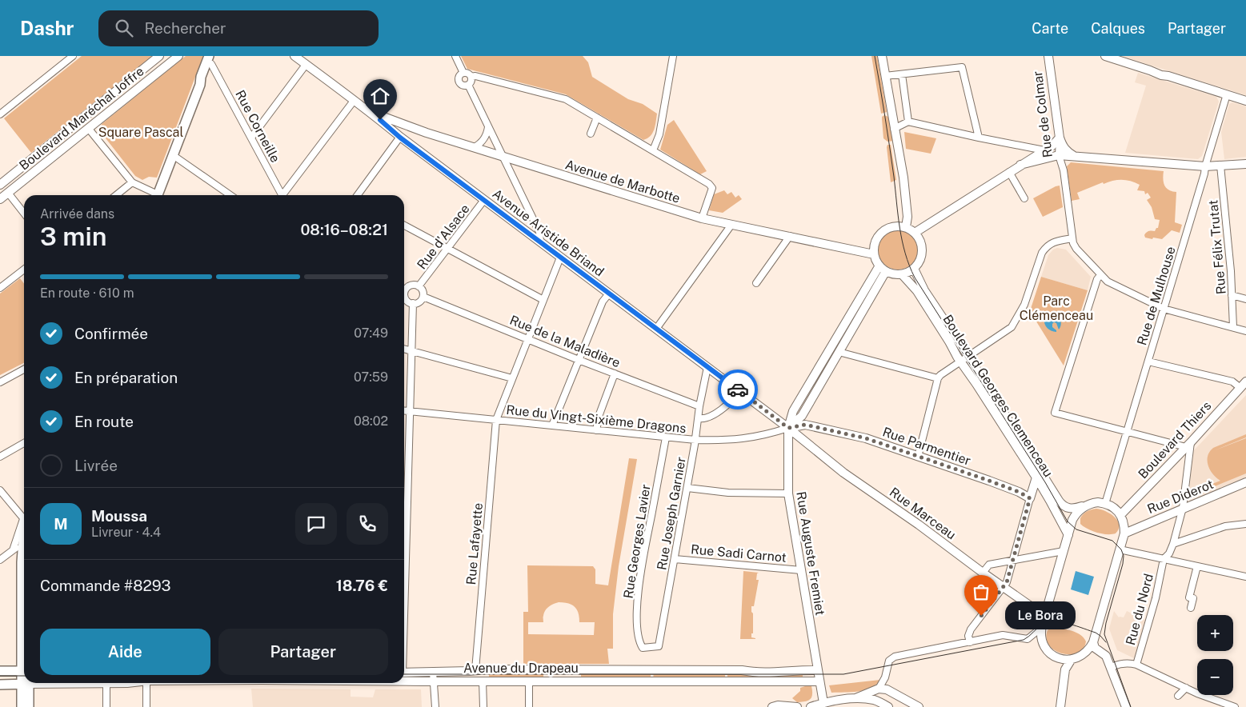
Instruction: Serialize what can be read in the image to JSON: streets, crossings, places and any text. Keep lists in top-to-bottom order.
{
  "streets": {
    "main road": [
      "Rue de Colmar",
      "Boulevard Maréchal Joffre",
      "Avenue de Marbotte",
      "Avenue Aristide Briand",
      "Boulevard Georges Clemenceau",
      "Boulevard Thiers",
      "Rue Parmentier",
      "Rue Diderot",
      "Rue Marceau",
      "Rue Auguste Fremiet",
      "Avenue du Drapeau"
    ],
    "street": [
      "Rue Corneille",
      "Rue d'Alsace",
      "Rue Félix Trutat",
      "Rue de Mulhouse",
      "Rue de la Maladière",
      "Rue du Vingt-Sixième Dragons",
      "Rue Joseph Garnier",
      "Rue Georges Lavier",
      "Rue Lafayette",
      "Rue Sadi Carnot",
      "Rue du Nord"
    ]
  },
  "crossings": [
    ["Avenue de Marbotte", "Avenue Aristide Briand"],
    ["Avenue de Marbotte", "Boulevard Georges Clemenceau"],
    ["Avenue de Marbotte", "Rue Auguste Fremiet"],
    ["Avenue Aristide Briand", "Rue d'Alsace"],
    ["Avenue Aristide Briand", "Rue du Vingt-Sixième Dragons"],
    ["Avenue Aristide Briand", "Rue Parmentier"],
    ["Avenue Aristide Briand", "Rue Joseph Garnier"],
    ["Avenue Aristide Briand", "Rue Marceau"],
    ["Avenue Aristide Briand", "Rue Lafayette"],
    ["Avenue Aristide Briand", "Rue Auguste Fremiet"],
    ["Rue de Mulhouse", "Boulevard Georges Clemenceau"],
    ["Rue de la Maladière", "Rue Joseph Garnier"],
    ["Rue de la Maladière", "Rue Lafayette"],
    ["Boulevard Georges Clemenceau", "Rue Auguste Fremiet"],
    ["Rue du Vingt-Sixième Dragons", "Rue Parmentier"],
    ["Rue du Vingt-Sixième Dragons", "Rue Joseph Garnier"],
    ["Rue du Vingt-Sixième Dragons", "Rue Marceau"],
    ["Rue du Vingt-Sixième Dragons", "Rue Georges Lavier"],
    ["Rue du Vingt-Sixième Dragons", "Rue Lafayette"],
    ["Rue du Vingt-Sixième Dragons", "Rue Auguste Fremiet"],
    ["Rue Parmentier", "Rue Marceau"],
    ["Rue Parmentier", "Rue Auguste Fremiet"],
    ["Rue Joseph Garnier", "Rue Georges Lavier"],
    ["Rue Joseph Garnier", "Rue Sadi Carnot"],
    ["Rue Marceau", "Rue Auguste Fremiet"],
    ["Rue Lafayette", "Avenue du Drapeau"],
    ["Rue Sadi Carnot", "Rue Auguste Fremiet"],
    ["Rue Auguste Fremiet", "Avenue du Drapeau"]
  ],
  "parks": ["Square Pascal", "Parc Clémenceau"],
  "places": ["Le Bora"],
  "page": {
    "header": "Dashr",
    "search": "Rechercher",
    "nav": ["Carte", "Calques", "Partager"],
    "heading": ["3 min", "Arrivée dans", "08:16–08:21"],
    "panel": [
      "Moussa",
      "Livreur · 4.4",
      "Commande #8293",
      "18.76 €"
    ],
    "bar": "En route · 610 m",
    "list": [
      ["Confirmée", "07:49"],
      ["En préparation", "07:59"],
      ["En route", "08:02"],
      "Livrée"
    ],
    "round": "M",
    "bubble": "Le Bora",
    "map_buttons": ["+", "−"],
    "buttons": ["Aide", "Partager"]
  }
}
